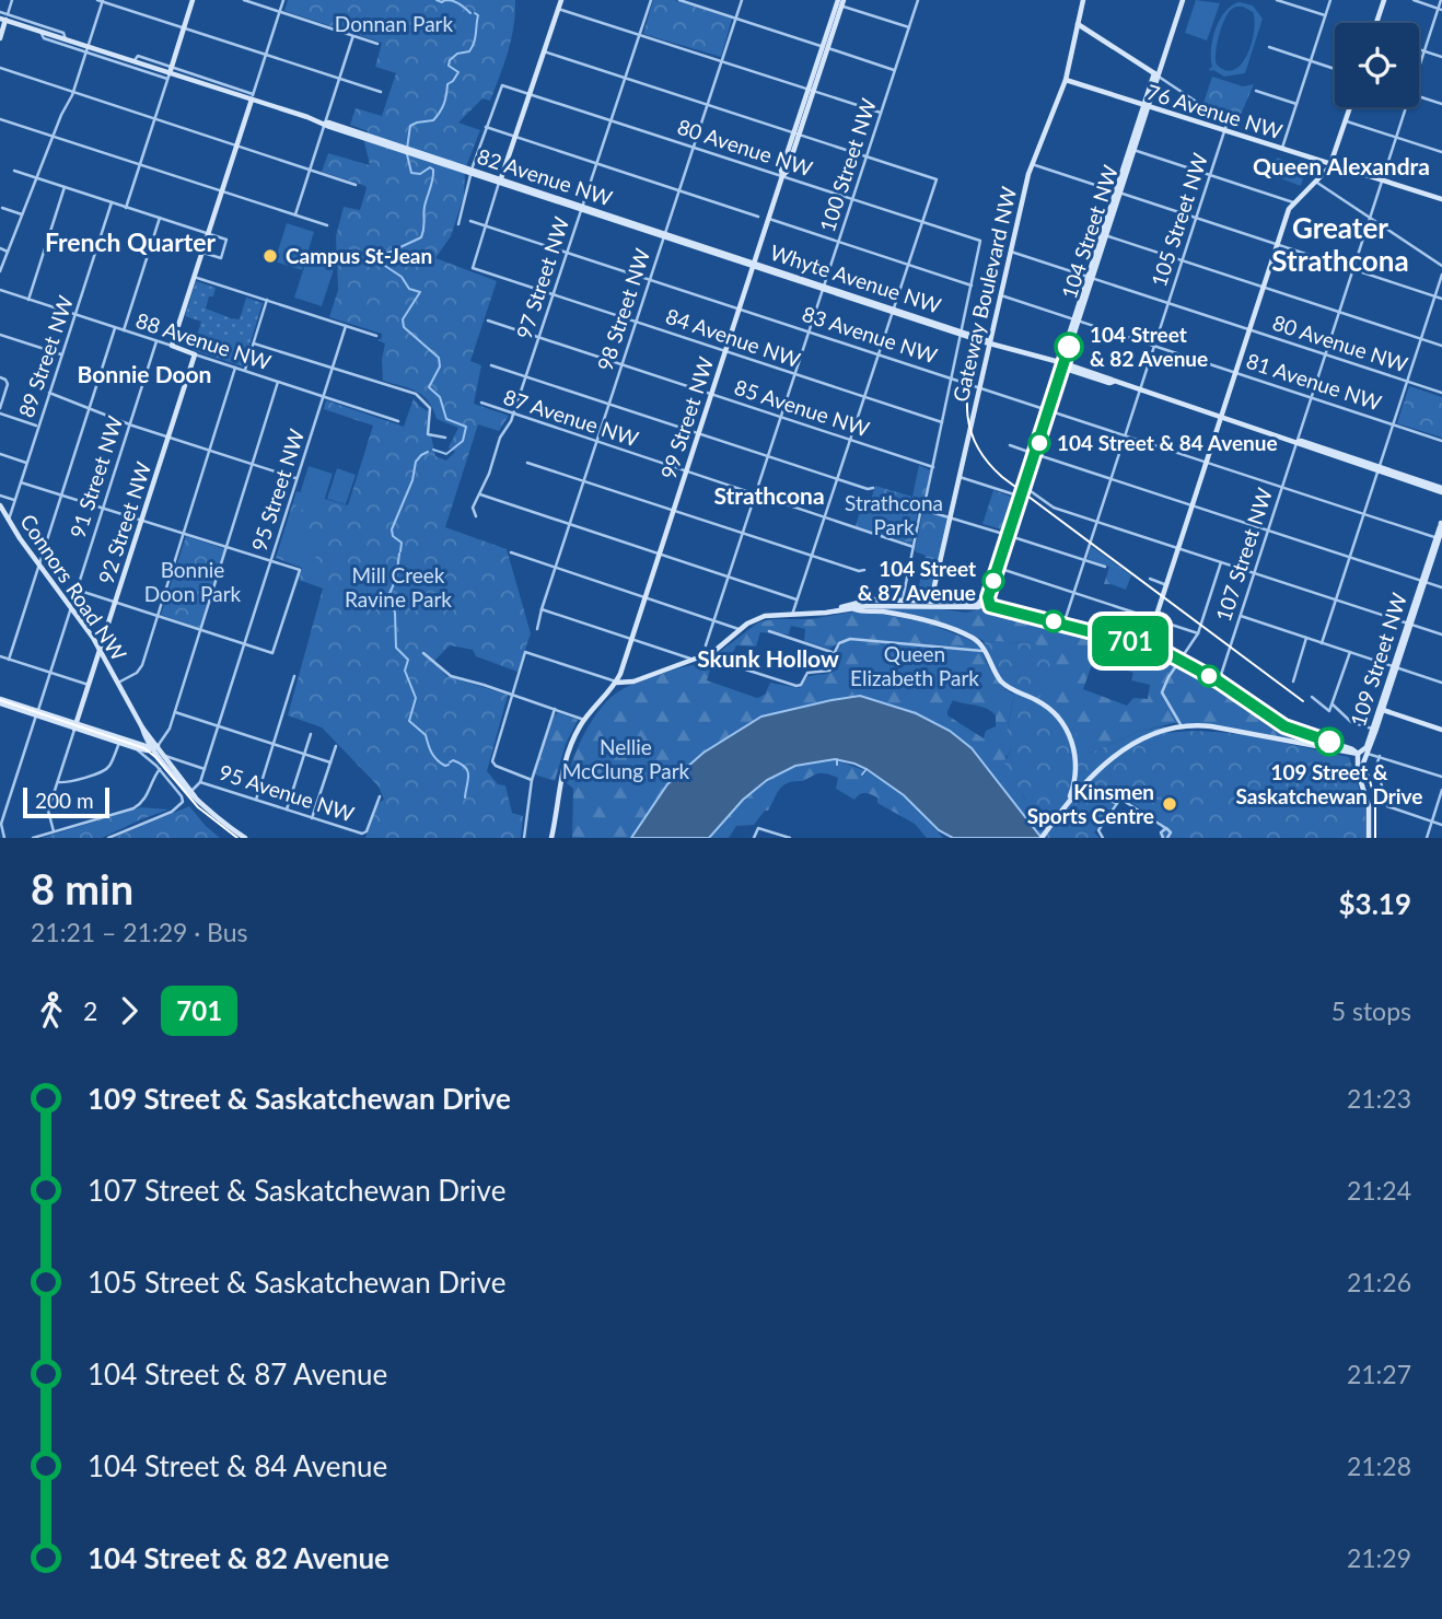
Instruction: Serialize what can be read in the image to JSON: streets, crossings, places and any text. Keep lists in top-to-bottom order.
{
  "streets": {
    "main road": [
      "76 Avenue NW",
      "82 Avenue NW",
      "104 Street NW",
      "Whyte Avenue NW",
      "Gateway Boulevard NW",
      "88 Avenue NW",
      "99 Street NW",
      "92 Street NW",
      "Connors Road NW",
      "109 Street NW"
    ],
    "street": [
      "80 Avenue NW",
      "100 Street NW",
      "105 Street NW",
      "97 Street NW",
      "98 Street NW",
      "83 Avenue NW",
      "84 Avenue NW",
      "89 Street NW",
      "81 Avenue NW",
      "85 Avenue NW",
      "87 Avenue NW",
      "91 Street NW",
      "95 Street NW",
      "107 Street NW",
      "95 Avenue NW"
    ]
  },
  "crossings": [
    ["76 Avenue NW", "105 Street NW"],
    ["76 Avenue NW", "104 Street NW"],
    ["76 Avenue NW", "Gateway Boulevard NW"],
    ["76 Avenue NW", "107 Street NW"],
    ["80 Avenue NW", "100 Street NW"],
    ["80 Avenue NW", "105 Street NW"],
    ["80 Avenue NW", "104 Street NW"],
    ["80 Avenue NW", "97 Street NW"],
    ["80 Avenue NW", "Gateway Boulevard NW"],
    ["80 Avenue NW", "98 Street NW"],
    ["80 Avenue NW", "99 Street NW"],
    ["80 Avenue NW", "107 Street NW"],
    ["100 Street NW", "Whyte Avenue NW"],
    ["100 Street NW", "83 Avenue NW"],
    ["100 Street NW", "84 Avenue NW"],
    ["100 Street NW", "85 Avenue NW"],
    ["100 Street NW", "87 Avenue NW"],
    ["82 Avenue NW", "97 Street NW"],
    ["82 Avenue NW", "Whyte Avenue NW"],
    ["82 Avenue NW", "98 Street NW"],
    ["82 Avenue NW", "99 Street NW"],
    ["105 Street NW", "Whyte Avenue NW"],
    ["105 Street NW", "83 Avenue NW"],
    ["105 Street NW", "81 Avenue NW"],
    ["104 Street NW", "Whyte Avenue NW"],
    ["104 Street NW", "83 Avenue NW"],
    ["104 Street NW", "81 Avenue NW"],
    ["97 Street NW", "83 Avenue NW"],
    ["97 Street NW", "84 Avenue NW"],
    ["97 Street NW", "85 Avenue NW"],
    ["97 Street NW", "87 Avenue NW"],
    ["Whyte Avenue NW", "Gateway Boulevard NW"],
    ["Whyte Avenue NW", "99 Street NW"],
    ["Whyte Avenue NW", "107 Street NW"],
    ["Gateway Boulevard NW", "83 Avenue NW"],
    ["Gateway Boulevard NW", "81 Avenue NW"],
    ["98 Street NW", "83 Avenue NW"],
    ["98 Street NW", "84 Avenue NW"],
    ["98 Street NW", "85 Avenue NW"],
    ["98 Street NW", "87 Avenue NW"],
    ["83 Avenue NW", "84 Avenue NW"],
    ["83 Avenue NW", "99 Street NW"],
    ["83 Avenue NW", "107 Street NW"],
    ["83 Avenue NW", "109 Street NW"],
    ["84 Avenue NW", "99 Street NW"],
    ["88 Avenue NW", "89 Street NW"],
    ["88 Avenue NW", "91 Street NW"],
    ["88 Avenue NW", "95 Street NW"],
    ["88 Avenue NW", "92 Street NW"],
    ["89 Street NW", "Connors Road NW"],
    ["81 Avenue NW", "107 Street NW"],
    ["85 Avenue NW", "99 Street NW"],
    ["87 Avenue NW", "99 Street NW"],
    ["91 Street NW", "Connors Road NW"],
    ["95 Street NW", "Connors Road NW"],
    ["95 Street NW", "95 Avenue NW"],
    ["92 Street NW", "Connors Road NW"],
    ["Connors Road NW", "95 Avenue NW"]
  ],
  "districts": [
    "Queen Alexandra",
    "Greater Strathcona",
    "French Quarter",
    "Bonnie Doon",
    "Strathcona",
    "Skunk Hollow"
  ],
  "parks": [
    "Donnan Park",
    "Strathcona Park",
    "Bonnie Doon Park",
    "Mill Creek Ravine Park",
    "Queen Elizabeth Park",
    "Nellie McClung Park"
  ],
  "places": [
    "Campus St-Jean",
    "104 Street & 82 Avenue",
    "104 Street & 84 Avenue",
    "104 Street & 87 Avenue",
    "109 Street & Saskatchewan Drive",
    "Kinsmen Sports Centre"
  ],
  "lines": ["bus line 701"],
  "scale_bar": "200 m",
  "page": {
    "on_map": "701",
    "scale": "200 m",
    "heading": ["8 min", "21:21 – 21:29 · Bus", "$3.19"],
    "legs": ["2", "701", "5 stops"],
    "list": [
      {
        "name": "109 Street & Saskatchewan Drive",
        "value": "21:23"
      },
      {
        "name": "107 Street & Saskatchewan Drive",
        "value": "21:24"
      },
      {
        "name": "105 Street & Saskatchewan Drive",
        "value": "21:26"
      },
      {
        "name": "104 Street & 87 Avenue",
        "value": "21:27"
      },
      {
        "name": "104 Street & 84 Avenue",
        "value": "21:28"
      },
      {
        "name": "104 Street & 82 Avenue",
        "value": "21:29"
      }
    ]
  }
}
